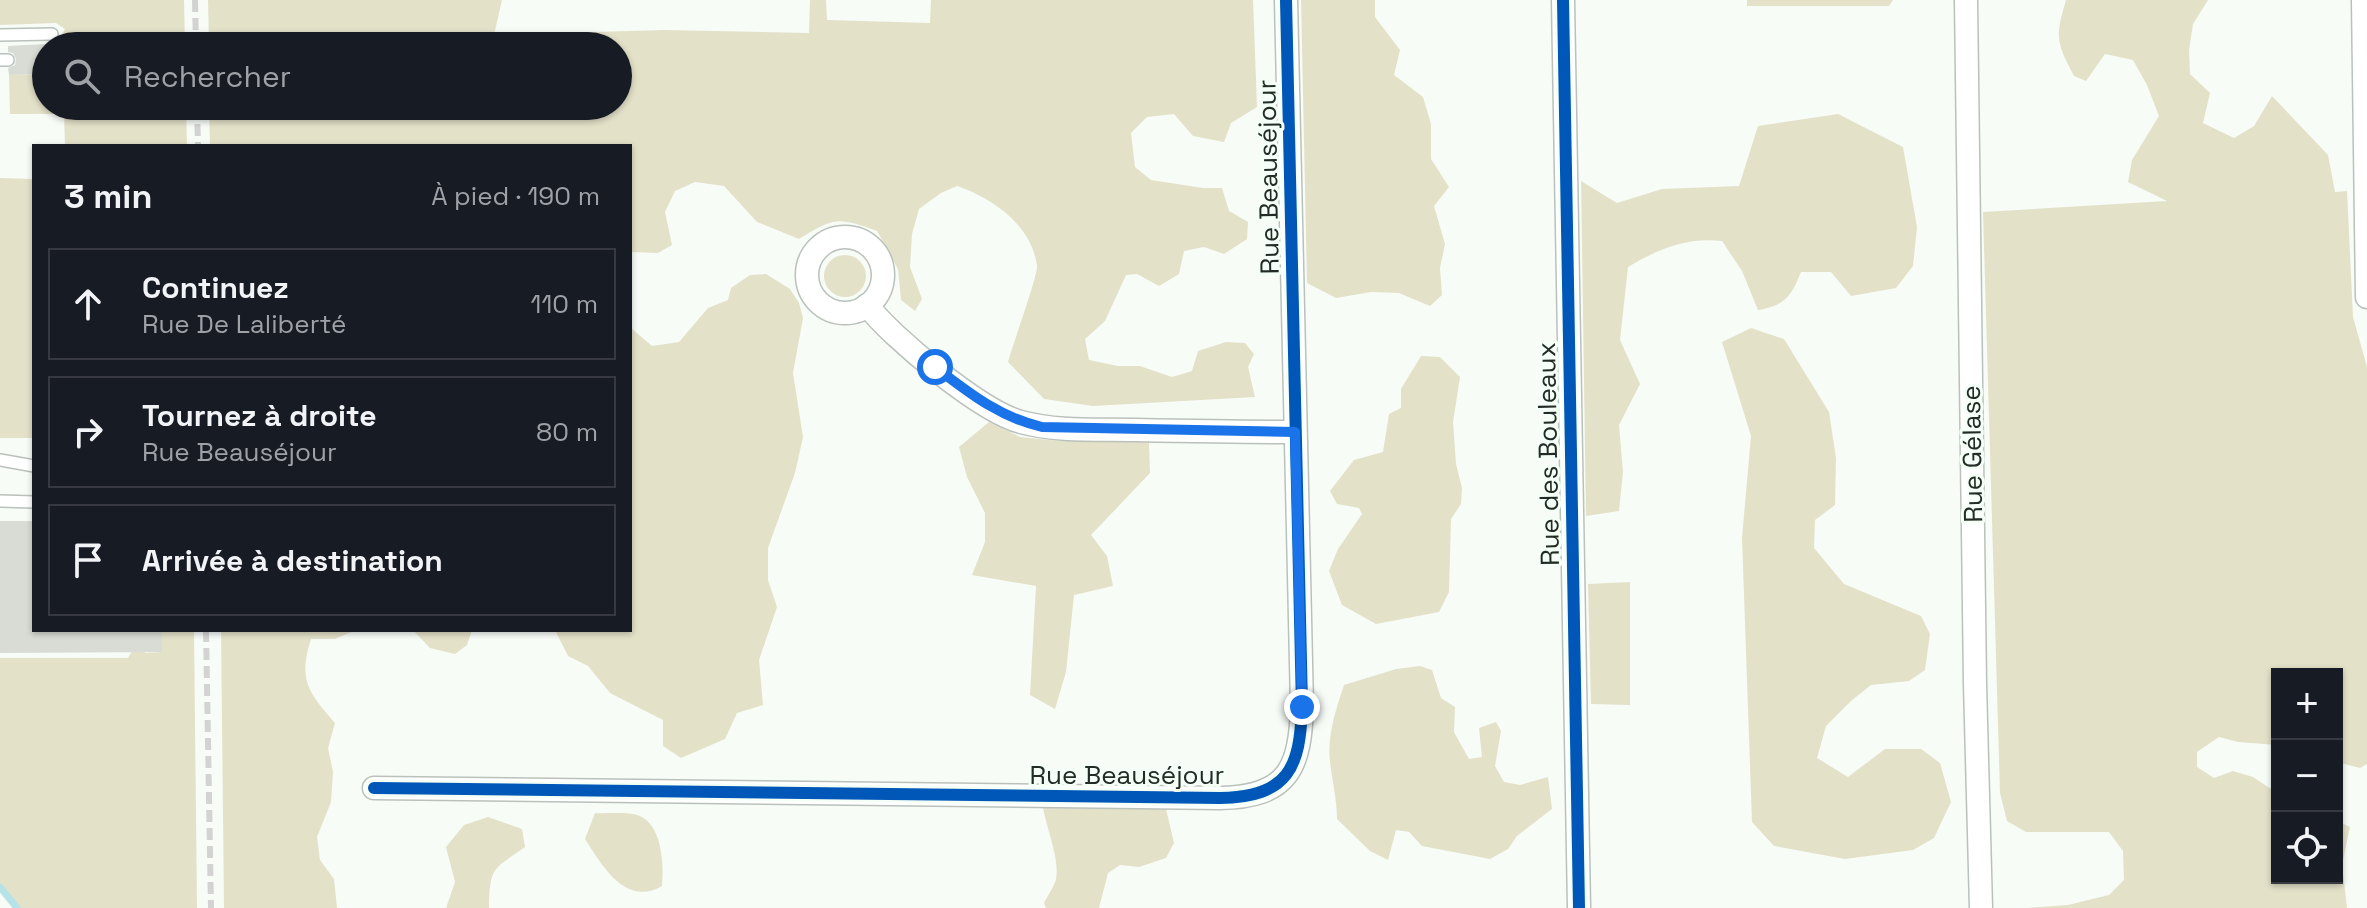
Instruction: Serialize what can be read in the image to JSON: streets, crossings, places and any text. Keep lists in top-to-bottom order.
{
  "streets": {
    "street": ["Rue Beauséjour", "Rue des Bouleaux", "Rue Gélase"]
  },
  "page": {
    "search": "Rechercher",
    "heading": ["3 min", "À pied · 190 m"],
    "list": [
      ["Continuez", "Rue De Laliberté", "110 m"],
      ["Tournez à droite", "Rue Beauséjour", "80 m"],
      "Arrivée à destination"
    ],
    "map_buttons": ["+", "−"]
  }
}
